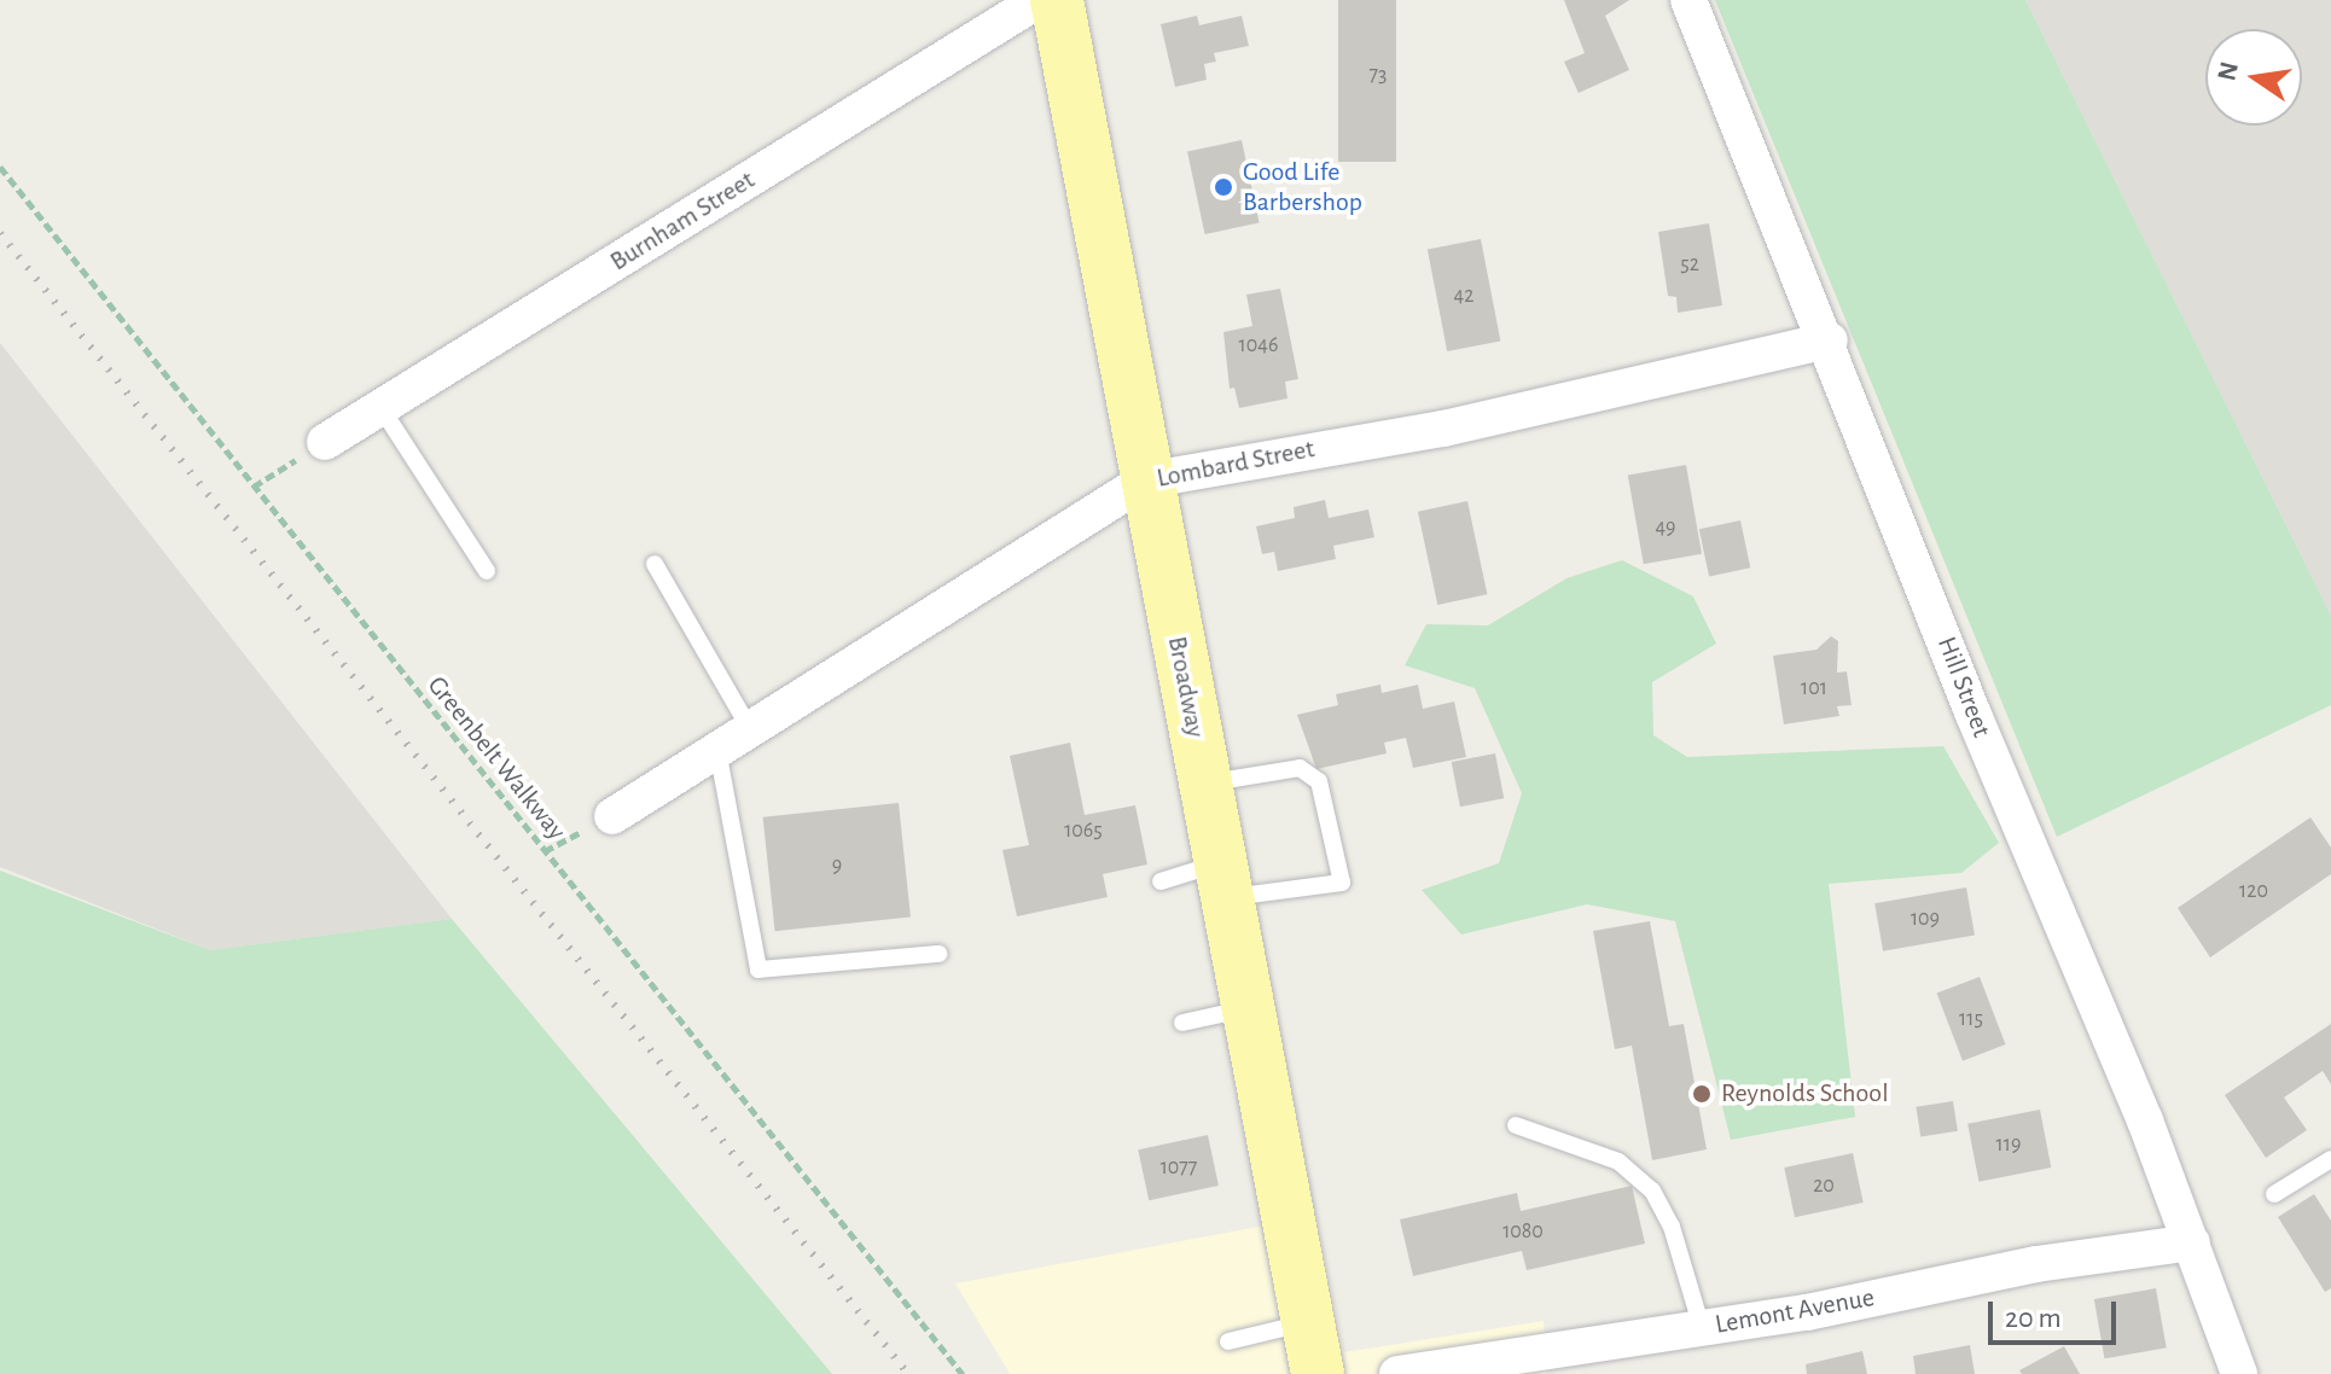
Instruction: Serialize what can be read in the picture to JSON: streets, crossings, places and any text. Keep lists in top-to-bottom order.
{
  "streets": {
    "main road": ["Broadway"],
    "street": [
      "Burnham Street",
      "Lombard Street",
      "Hill Street",
      "Lemont Avenue"
    ],
    "path": ["Greenbelt Walkway"]
  },
  "crossings": [
    ["Lombard Street", "Broadway"],
    ["Lombard Street", "Hill Street"],
    ["Hill Street", "Lemont Avenue"]
  ],
  "places": ["Good Life Barbershop", "Reynolds School"],
  "house_numbers": [
    "73",
    "52",
    "42",
    "1046",
    "49",
    "101",
    "1065",
    "9",
    "120",
    "109",
    "115",
    "119",
    "1077",
    "20",
    "1080"
  ],
  "scale_bar": "20 m",
  "north": "left"
}
